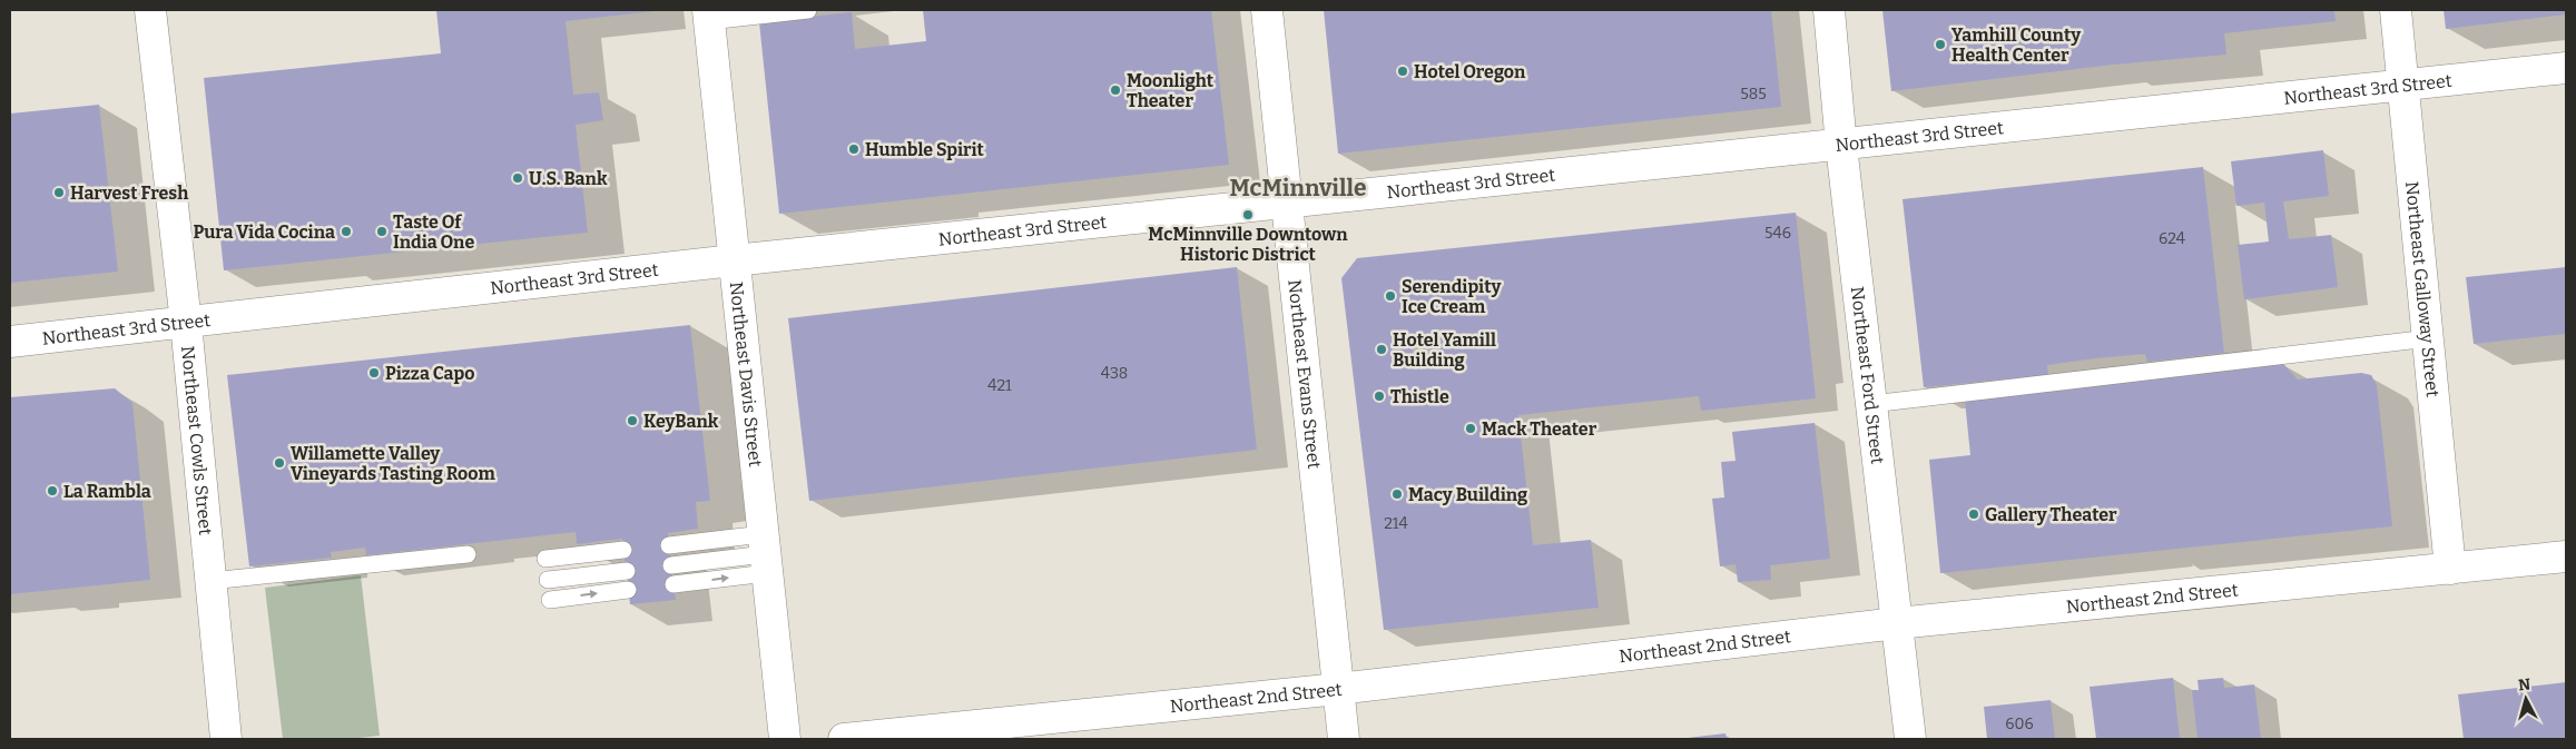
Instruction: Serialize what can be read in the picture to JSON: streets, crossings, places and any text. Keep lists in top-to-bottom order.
{
  "streets": {
    "street": [
      "Northeast 3rd Street",
      "Northeast Galloway Street",
      "Northeast Davis Street",
      "Northeast Evans Street",
      "Northeast Ford Street",
      "Northeast Cowls Street",
      "Northeast 2nd Street"
    ]
  },
  "crossings": [
    ["Northeast 3rd Street", "Northeast Galloway Street"],
    ["Northeast 3rd Street", "Northeast Davis Street"],
    ["Northeast 3rd Street", "Northeast Evans Street"],
    ["Northeast 3rd Street", "Northeast Ford Street"],
    ["Northeast 3rd Street", "Northeast Cowls Street"],
    ["Northeast Galloway Street", "Northeast 2nd Street"],
    ["Northeast Evans Street", "Northeast 2nd Street"],
    ["Northeast Ford Street", "Northeast 2nd Street"]
  ],
  "districts": ["McMinnville"],
  "places": [
    "Yamhill County Health Center",
    "Hotel Oregon",
    "Moonlight Theater",
    "Humble Spirit",
    "U.S. Bank",
    "Harvest Fresh",
    "McMinnville Downtown Historic District",
    "Pura Vida Cocina",
    "Taste Of India One",
    "Serendipity Ice Cream",
    "Hotel Yamill Building",
    "Pizza Capo",
    "Thistle",
    "KeyBank",
    "Mack Theater",
    "Willamette Valley Vineyards Tasting Room",
    "La Rambla",
    "Macy Building",
    "Gallery Theater"
  ],
  "house_numbers": [
    "585",
    "546",
    "624",
    "438",
    "421",
    "214",
    "606"
  ],
  "north": "top"
}
